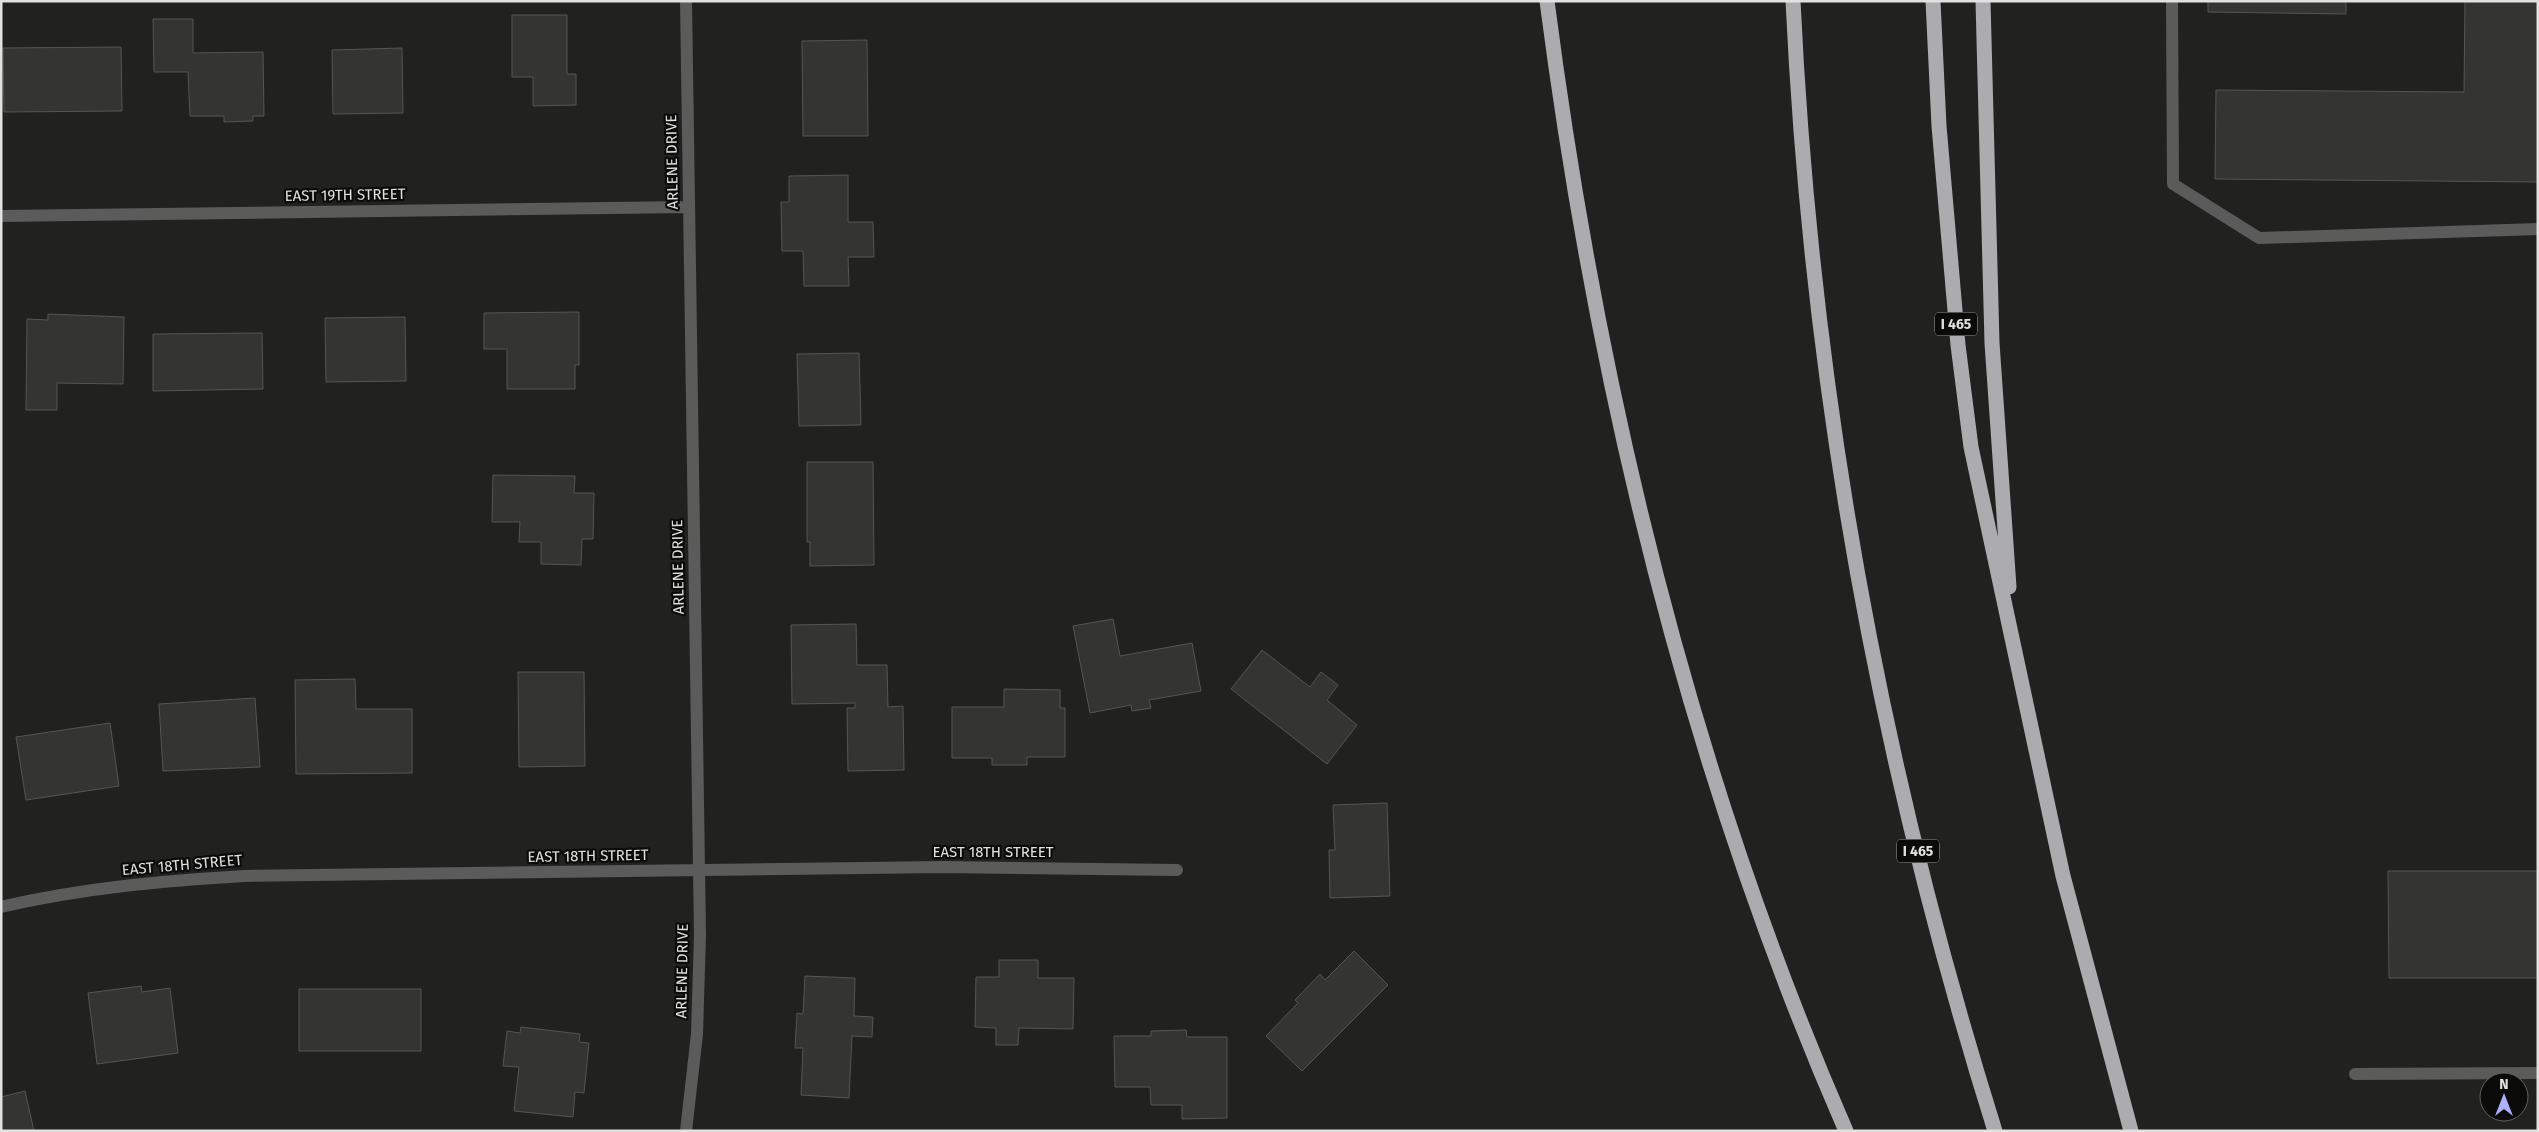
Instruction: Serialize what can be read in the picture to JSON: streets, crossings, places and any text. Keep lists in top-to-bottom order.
{
  "streets": {
    "highway": ["I 465"],
    "street": ["ARLENE DRIVE", "EAST 19TH STREET", "EAST 18TH STREET"]
  },
  "crossings": [
    ["ARLENE DRIVE", "EAST 19TH STREET"],
    ["ARLENE DRIVE", "EAST 18TH STREET"]
  ],
  "north": "top"
}
